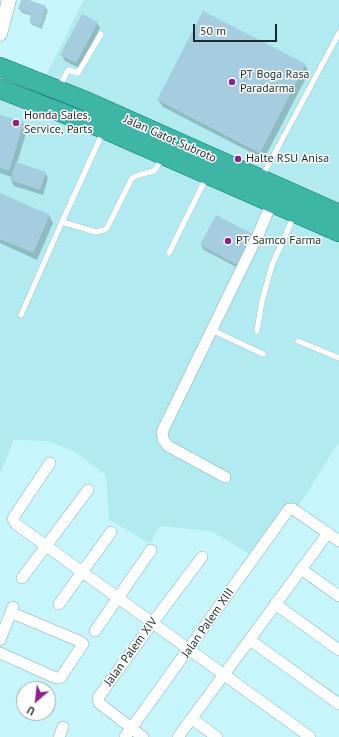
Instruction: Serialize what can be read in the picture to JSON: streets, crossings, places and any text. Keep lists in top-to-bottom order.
{
  "streets": {
    "highway": ["Jalan Gatot Subroto"],
    "street": ["Jalan Palem XIII", "Jalan Palem XIV"]
  },
  "crossings": [
    ["Jalan Palem XIII", "Jalan Palem XIV"]
  ],
  "places": [
    "PT Boga Rasa Paradarma",
    "Honda Sales, Service, Parts",
    "Halte RSU Anisa",
    "PT Samco Farma"
  ],
  "scale_bar": "50 m",
  "north": "bottom left"
}
